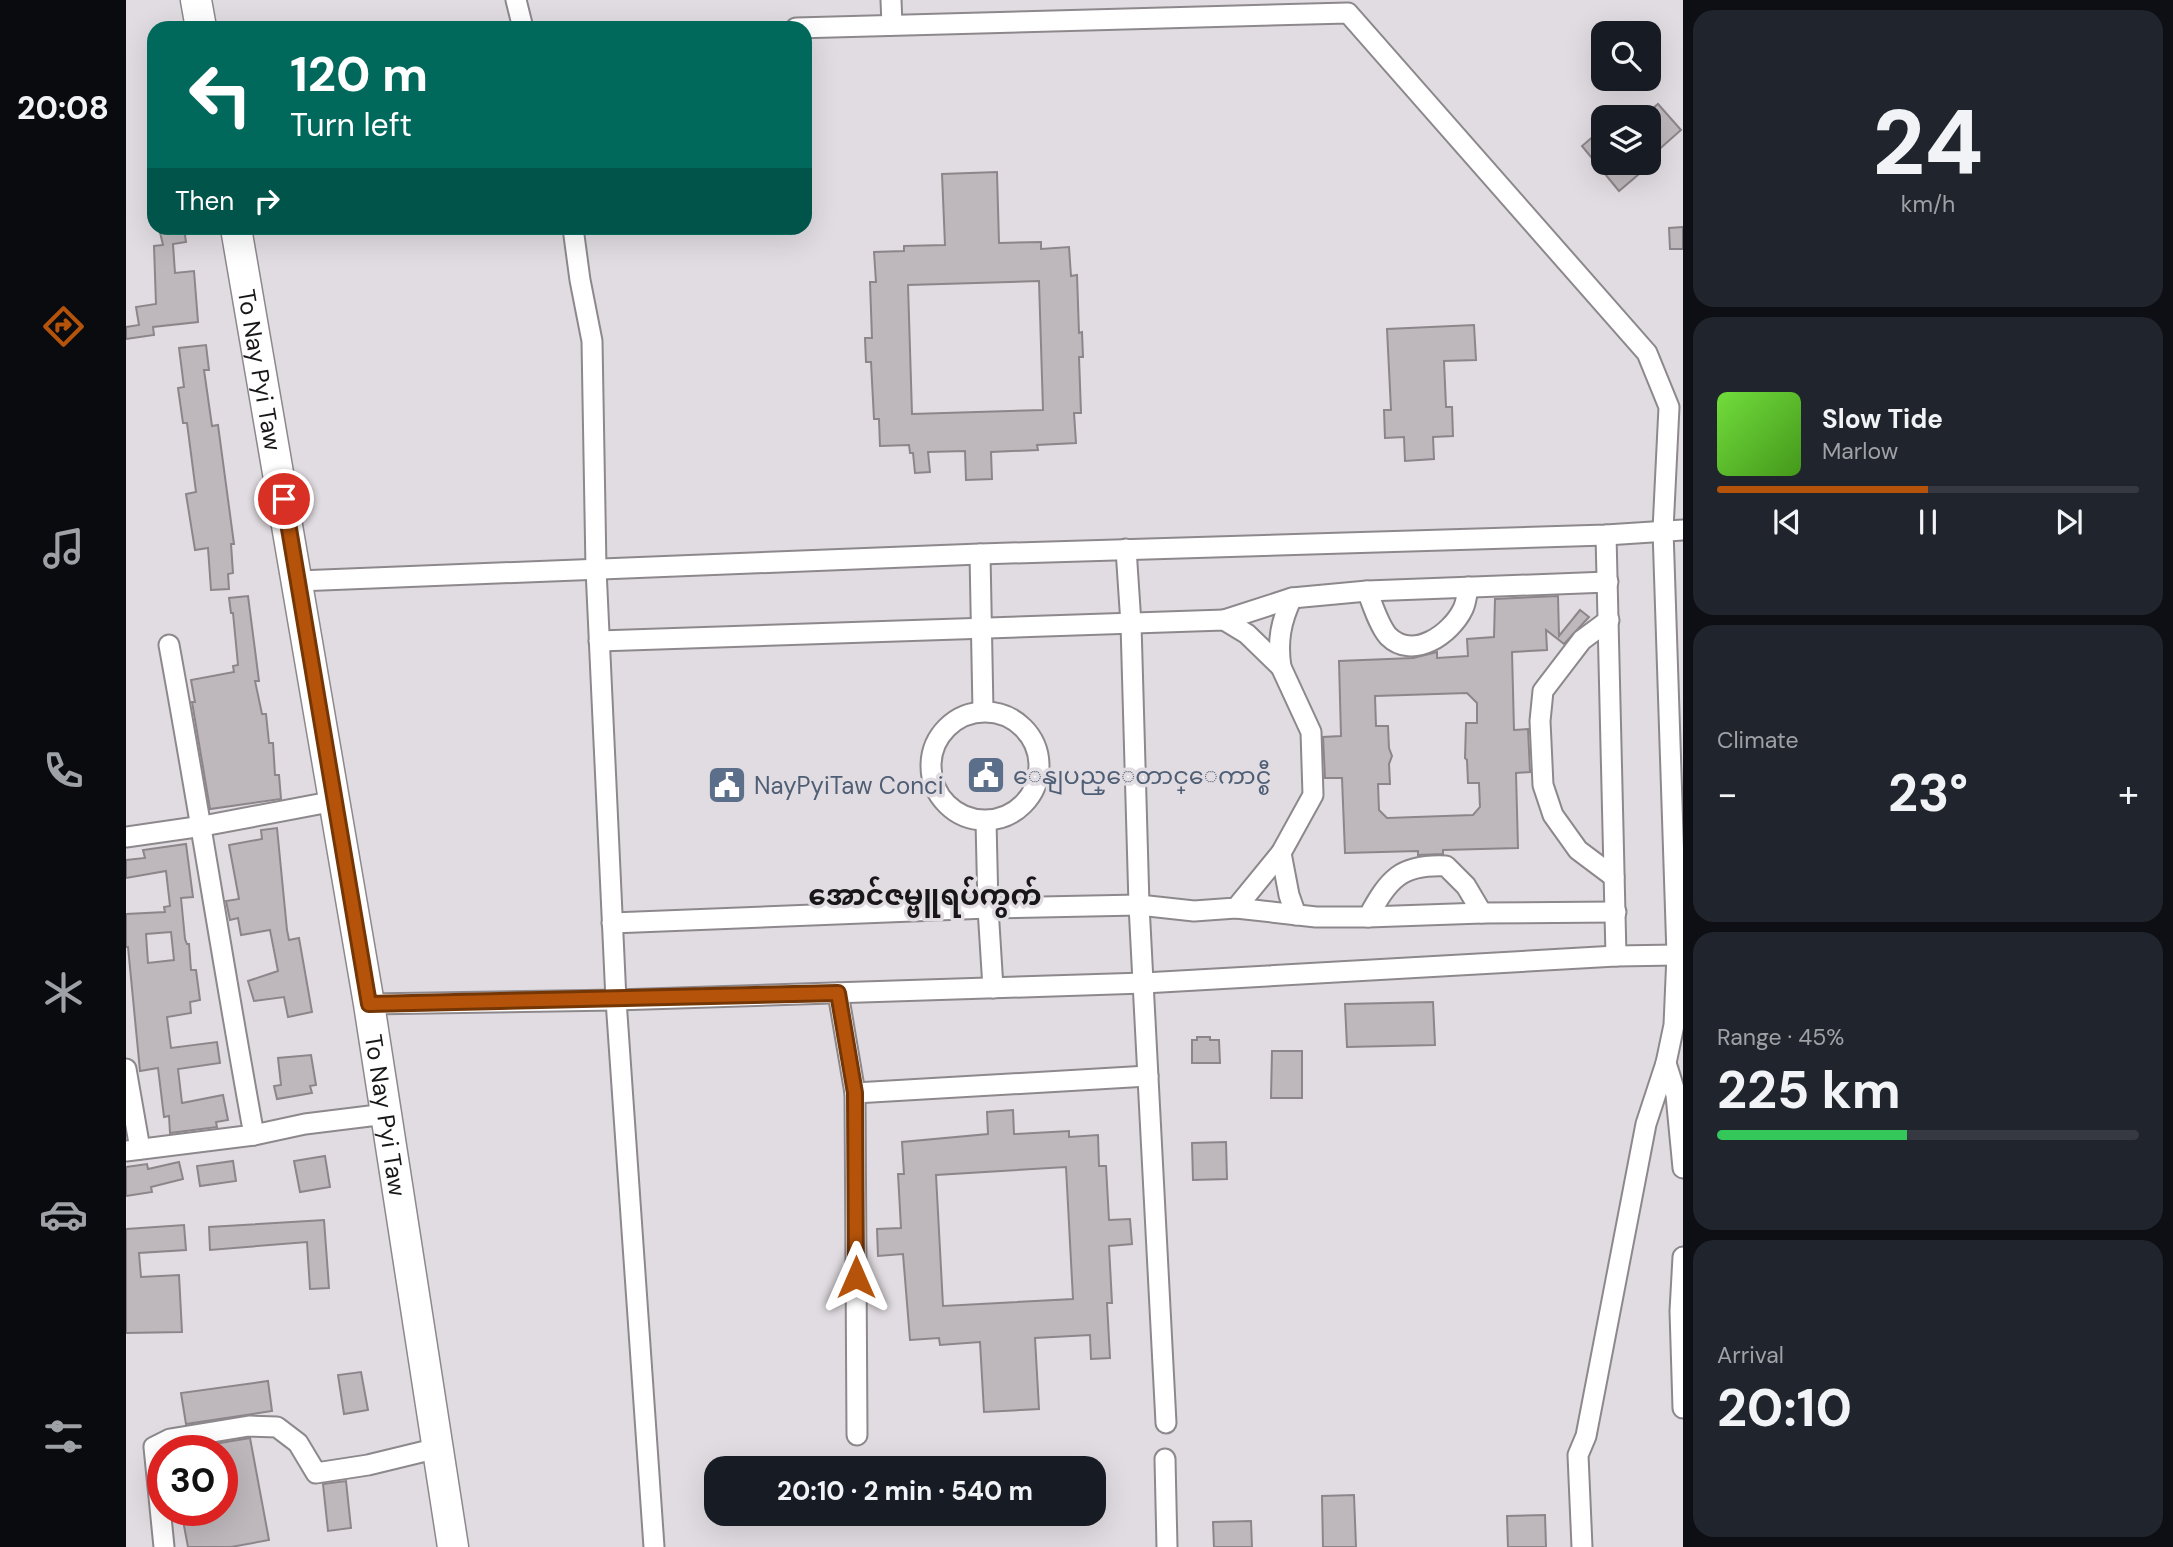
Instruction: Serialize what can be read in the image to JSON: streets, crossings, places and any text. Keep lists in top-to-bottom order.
{
  "streets": {
    "main road": ["To Nay Pyi Taw"]
  },
  "districts": ["အောင်ဇမ္ဗူရပ်ကွက်"],
  "places": {
    "public building": ["ေနျပည္ေတာင္ေကာင္စီ", "NayPyiTaw Conci"]
  },
  "page": {
    "tabs": "20:08",
    "tile": [
      ["24", "km/h"],
      "Climate",
      ["Range · 45%", "225 km"],
      ["Arrival", "20:10"]
    ],
    "turn": ["120 m", "Turn left"],
    "then": "Then",
    "song": ["Slow Tide", "Marlow"],
    "heat": ["−", "23°", "+"],
    "limit": "30",
    "trip": "20:10 · 2 min · 540 m"
  }
}
